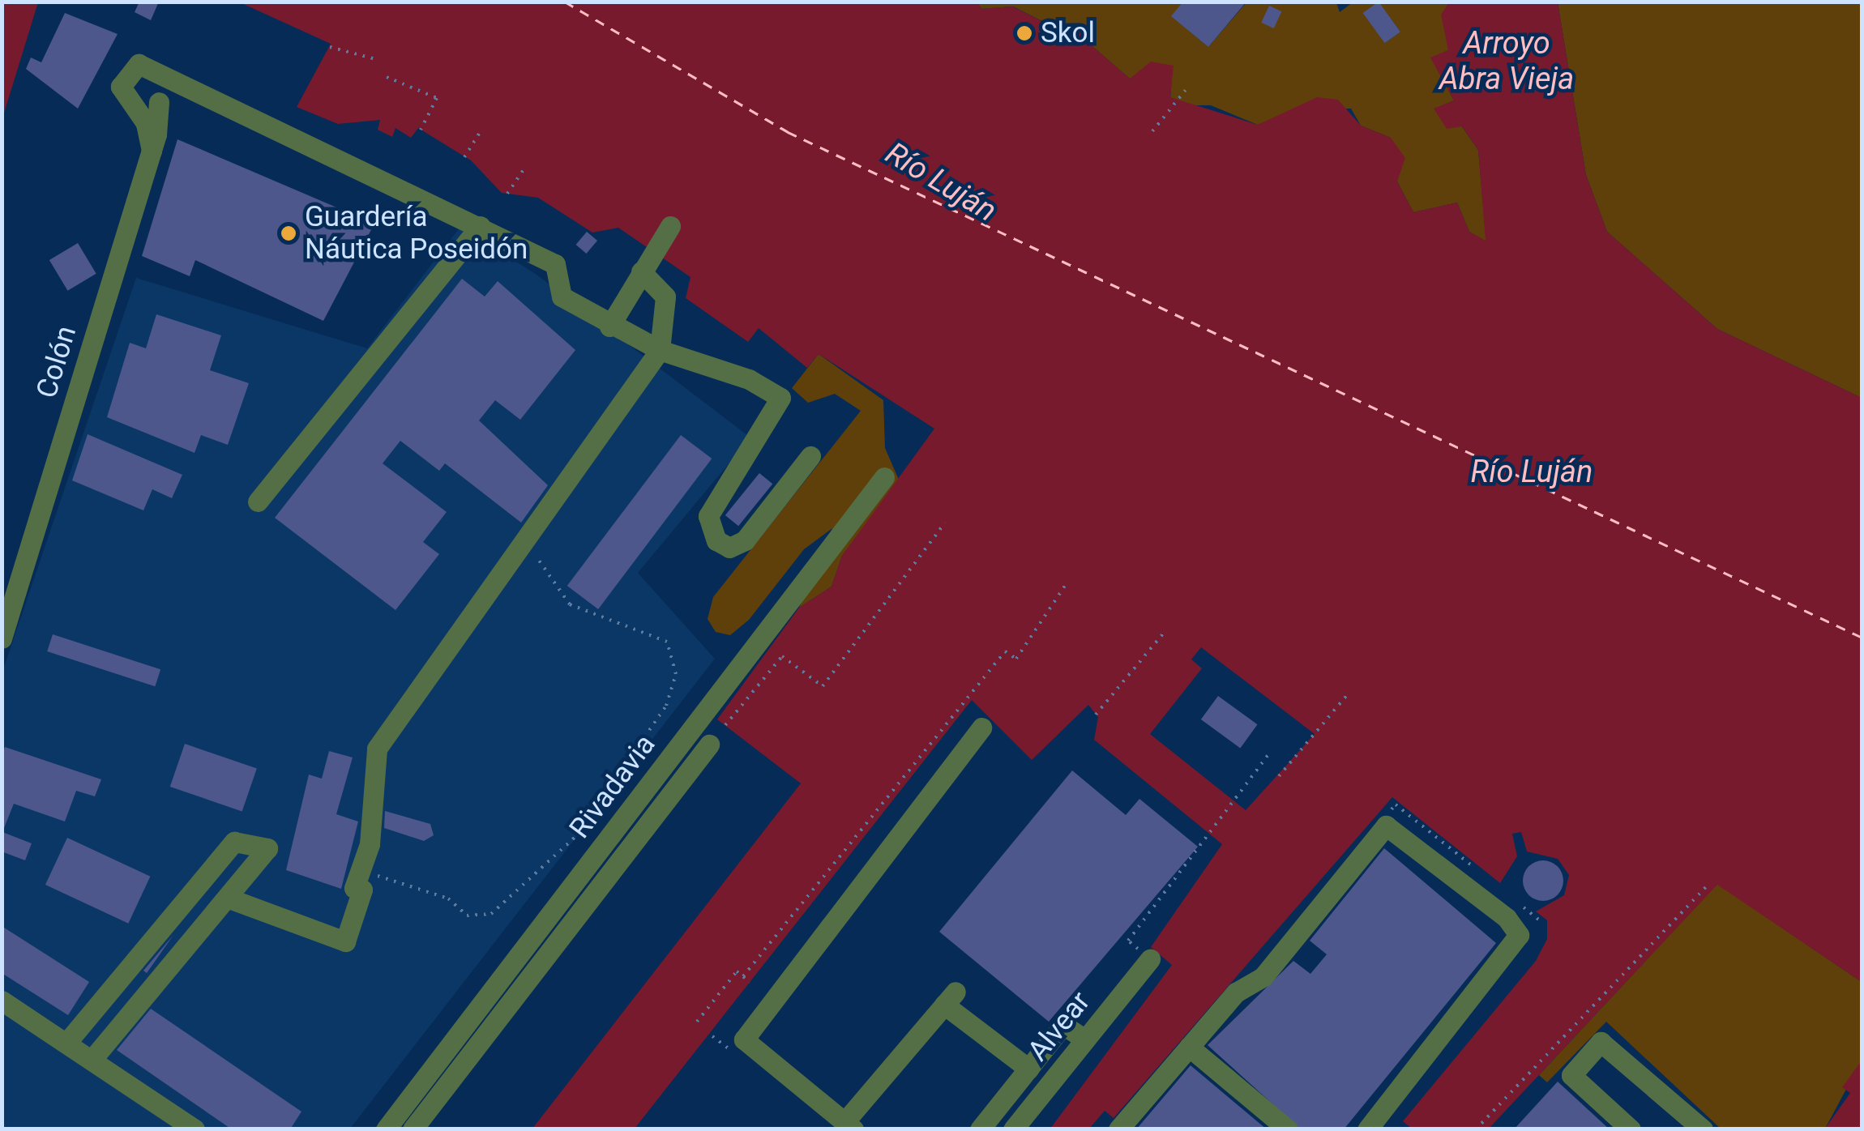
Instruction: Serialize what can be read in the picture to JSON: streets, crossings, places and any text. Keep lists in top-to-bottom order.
{
  "streets": {
    "street": ["Colón", "Rivadavia", "Alvear"]
  },
  "water": ["Arroyo Abra Vieja", "Río Luján"],
  "places": ["Skol", "Guardería Náutica Poseidón"]
}
